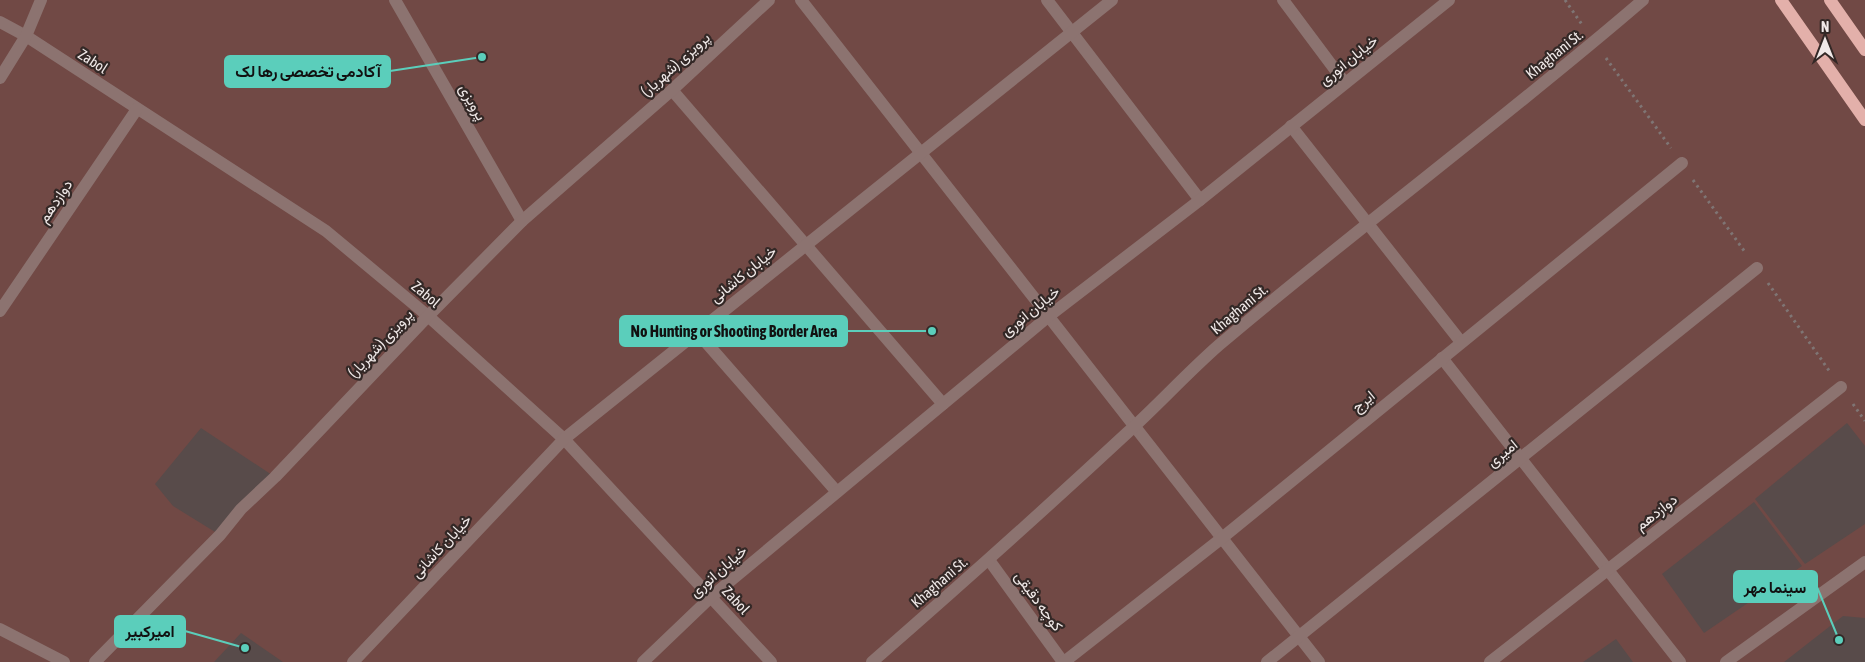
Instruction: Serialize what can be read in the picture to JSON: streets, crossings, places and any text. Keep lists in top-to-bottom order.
{
  "streets": {
    "street": [
      "Khaghani St.",
      "خیابان انوری",
      "Zabol",
      "پرویزی (شهریار)",
      "پرویزی",
      "دوازدهم",
      "خیابان کاشانی",
      "ایرج",
      "امیری",
      "کوچه دقیقی"
    ]
  },
  "crossings": [
    ["Khaghani St.", "کوچه دقیقی"],
    ["خیابان انوری", "Zabol"],
    ["Zabol", "پرویزی (شهریار)"],
    ["Zabol", "دوازدهم"],
    ["Zabol", "خیابان کاشانی"],
    ["پرویزی (شهریار)", "پرویزی"],
    ["ایرج", "کوچه دقیقی"]
  ],
  "places": [
    "آکادمی تخصصی رها لک",
    "No Hunting or Shooting Border Area",
    "سینما مهر",
    "امیرکبیر"
  ],
  "north": "top"
}
